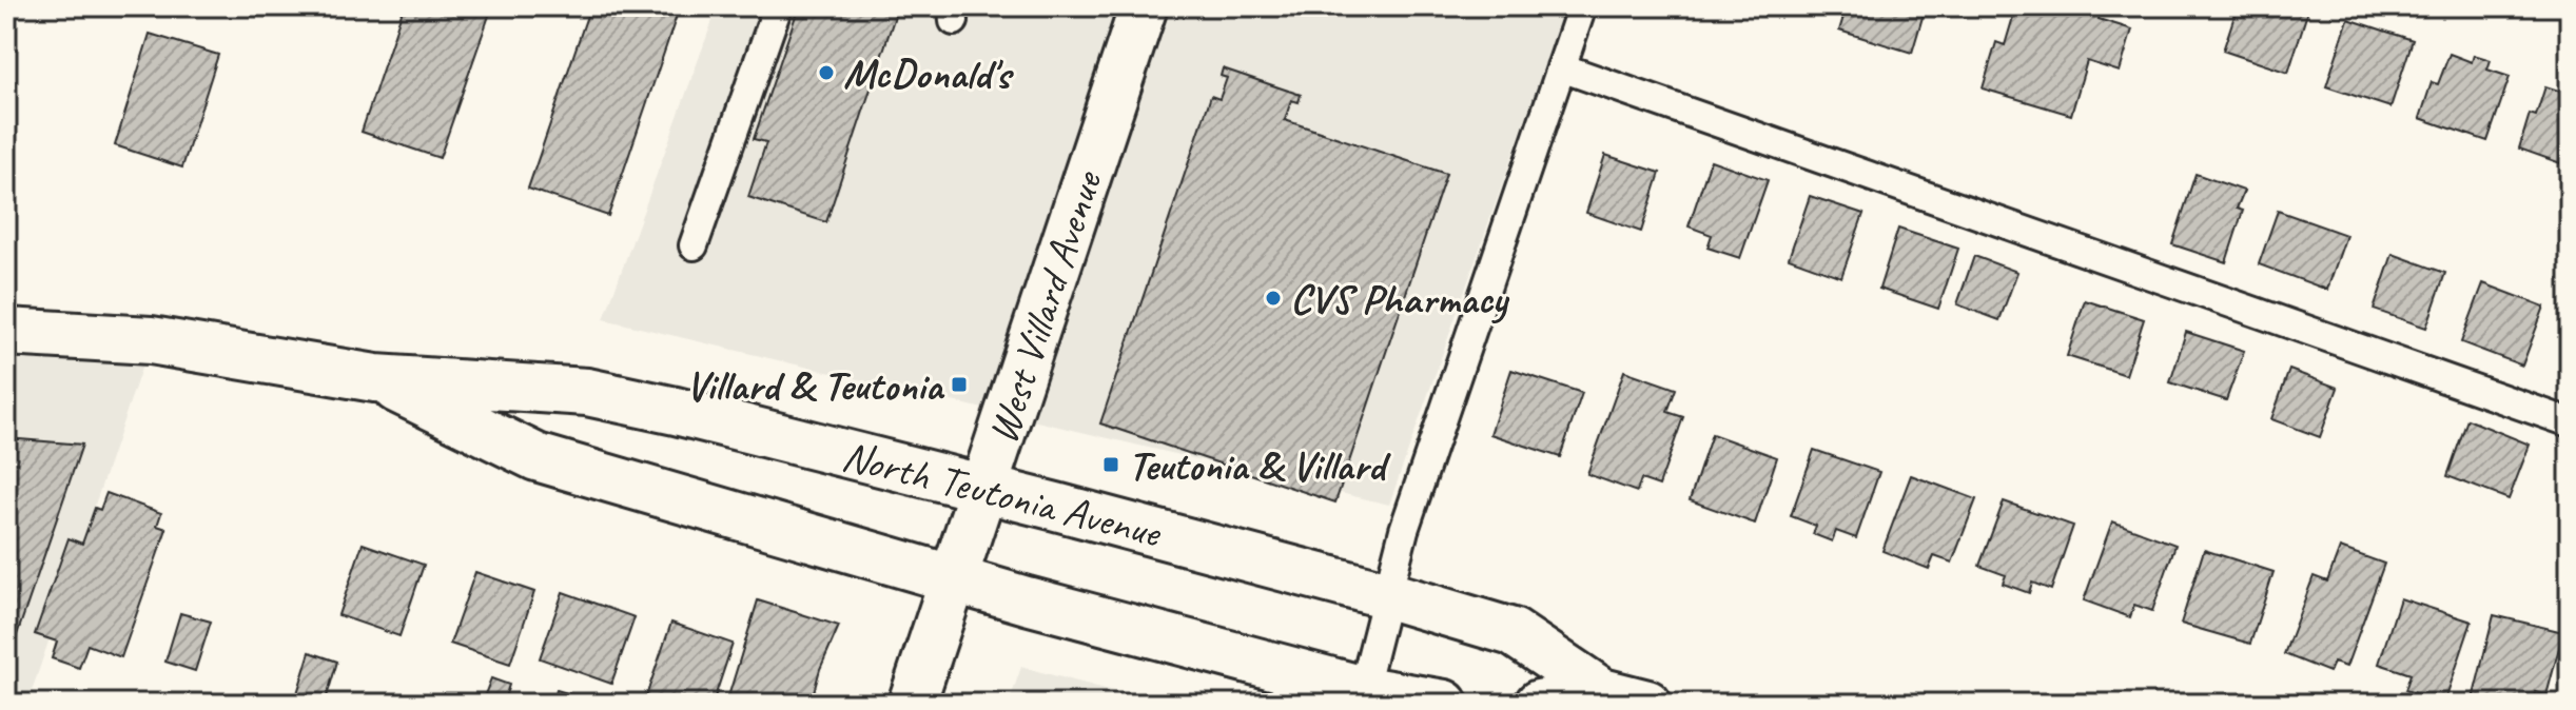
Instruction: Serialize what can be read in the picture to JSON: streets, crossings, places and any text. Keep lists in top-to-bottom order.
{
  "streets": {
    "main road": ["West Villard Avenue", "North Teutonia Avenue"]
  },
  "crossings": [
    ["West Villard Avenue", "North Teutonia Avenue"]
  ],
  "places": {
    "other": ["McDonald's", "CVS Pharmacy"],
    "transit": ["Villard & Teutonia", "Teutonia & Villard"]
  }
}
